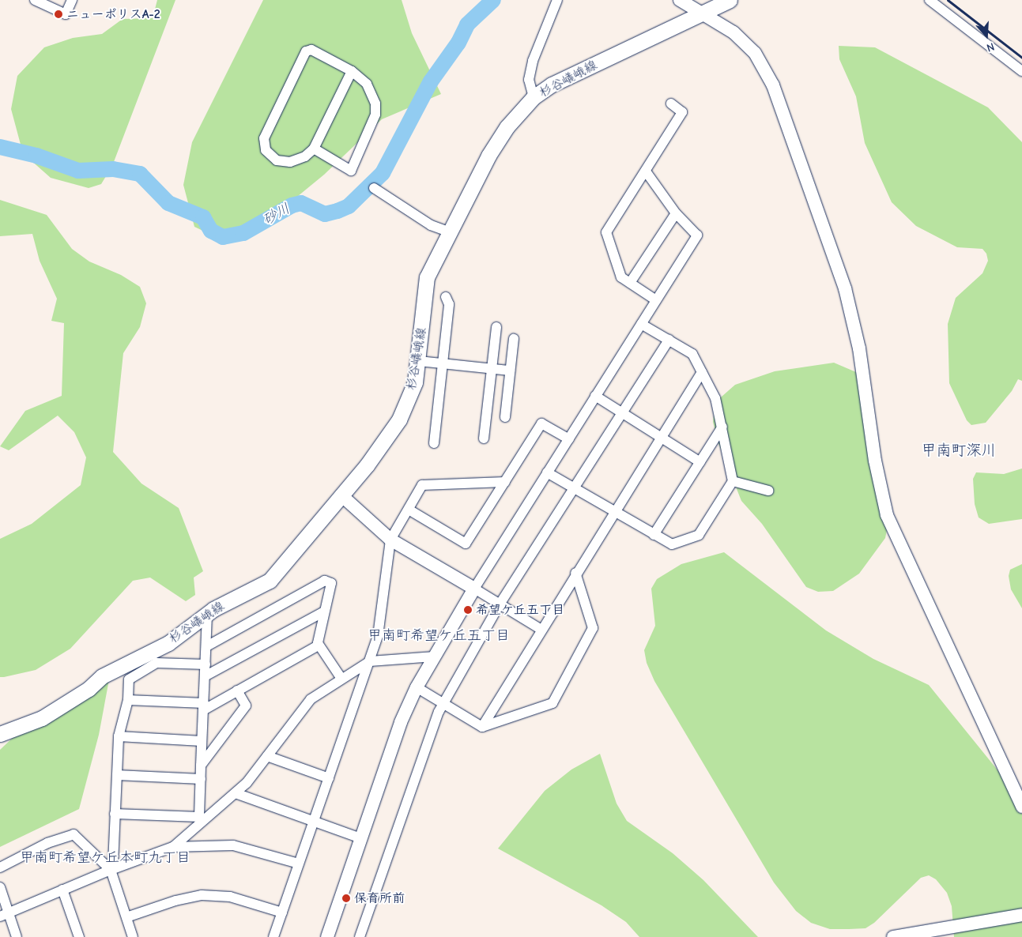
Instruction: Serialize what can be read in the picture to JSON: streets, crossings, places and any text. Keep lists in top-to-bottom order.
{
  "streets": {
    "main road": ["杉谷嶬峨線"]
  },
  "districts": ["甲南町深川", "甲南町希望ケ丘五丁目", "甲南町希望ケ丘本町九丁目"],
  "water": ["砂川"],
  "places": ["ニューポリスA-2", "希望ケ丘五丁目", "保育所前"],
  "north": "bottom"
}
